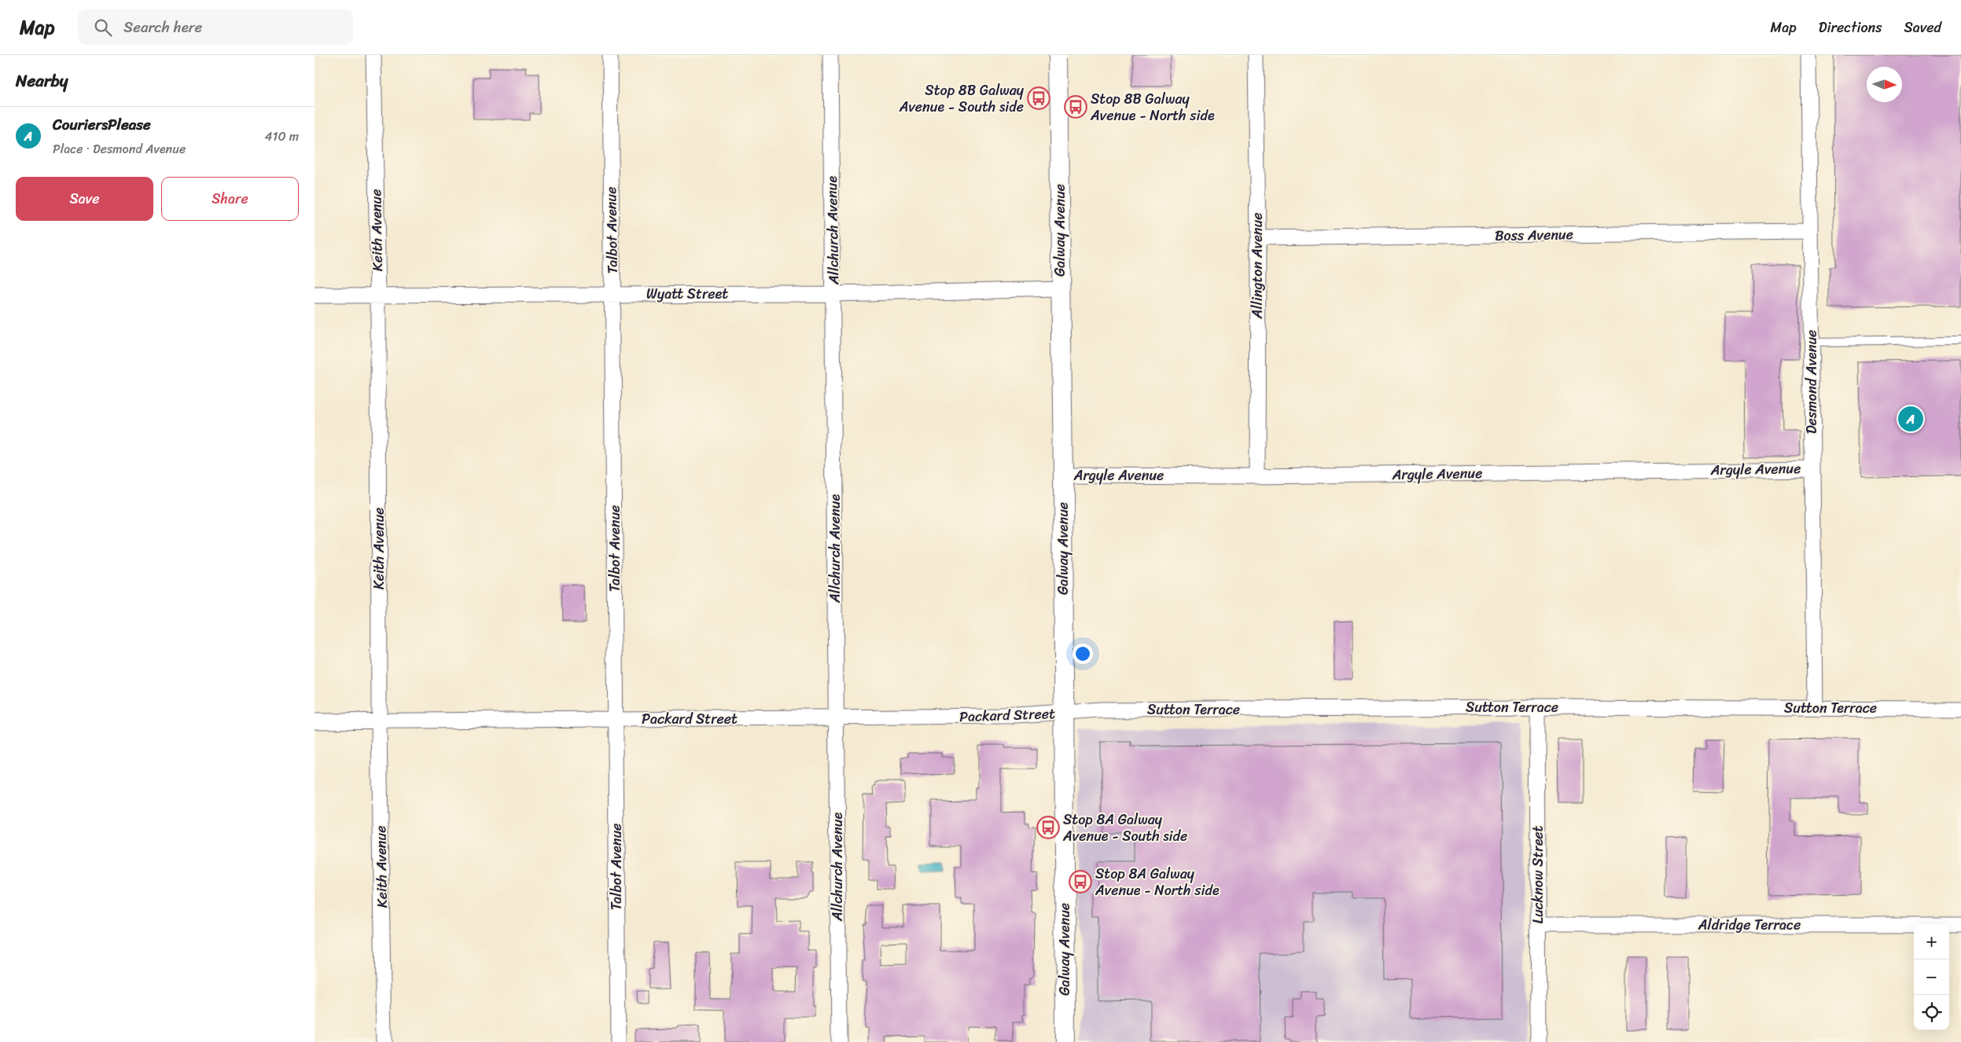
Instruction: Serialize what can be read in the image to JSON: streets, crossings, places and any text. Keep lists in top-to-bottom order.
{
  "streets": {
    "street": [
      "Keith Avenue",
      "Talbot Avenue",
      "Allchurch Avenue",
      "Galway Avenue",
      "Boss Avenue",
      "Allington Avenue",
      "Wyatt Street",
      "Desmond Avenue",
      "Argyle Avenue",
      "Sutton Terrace",
      "Packard Street",
      "Lucknow Street",
      "Aldridge Terrace"
    ]
  },
  "crossings": [
    ["Keith Avenue", "Wyatt Street"],
    ["Keith Avenue", "Packard Street"],
    ["Talbot Avenue", "Wyatt Street"],
    ["Talbot Avenue", "Packard Street"],
    ["Allchurch Avenue", "Wyatt Street"],
    ["Allchurch Avenue", "Packard Street"],
    ["Galway Avenue", "Wyatt Street"],
    ["Galway Avenue", "Argyle Avenue"],
    ["Galway Avenue", "Sutton Terrace"],
    ["Galway Avenue", "Packard Street"],
    ["Boss Avenue", "Allington Avenue"],
    ["Boss Avenue", "Desmond Avenue"],
    ["Allington Avenue", "Argyle Avenue"],
    ["Desmond Avenue", "Argyle Avenue"],
    ["Desmond Avenue", "Sutton Terrace"],
    ["Sutton Terrace", "Packard Street"],
    ["Sutton Terrace", "Lucknow Street"],
    ["Lucknow Street", "Aldridge Terrace"]
  ],
  "places": {
    "bus stop": [
      "Stop 8B Galway Avenue - South side",
      "Stop 8B Galway Avenue - North side",
      "Stop 8A Galway Avenue - South side",
      "Stop 8A Galway Avenue - North side"
    ]
  },
  "north": "right",
  "page": {
    "header": "Map",
    "search": "Search here",
    "nav": ["Map", "Directions", "Saved"],
    "heading": "Nearby",
    "list": [
      {
        "mark": "A",
        "name": "CouriersPlease",
        "note": "Place · Desmond Avenue",
        "value": "410 m"
      }
    ],
    "buttons": ["Save", "Share"],
    "pins": "A",
    "map_buttons": ["+", "−"]
  }
}
